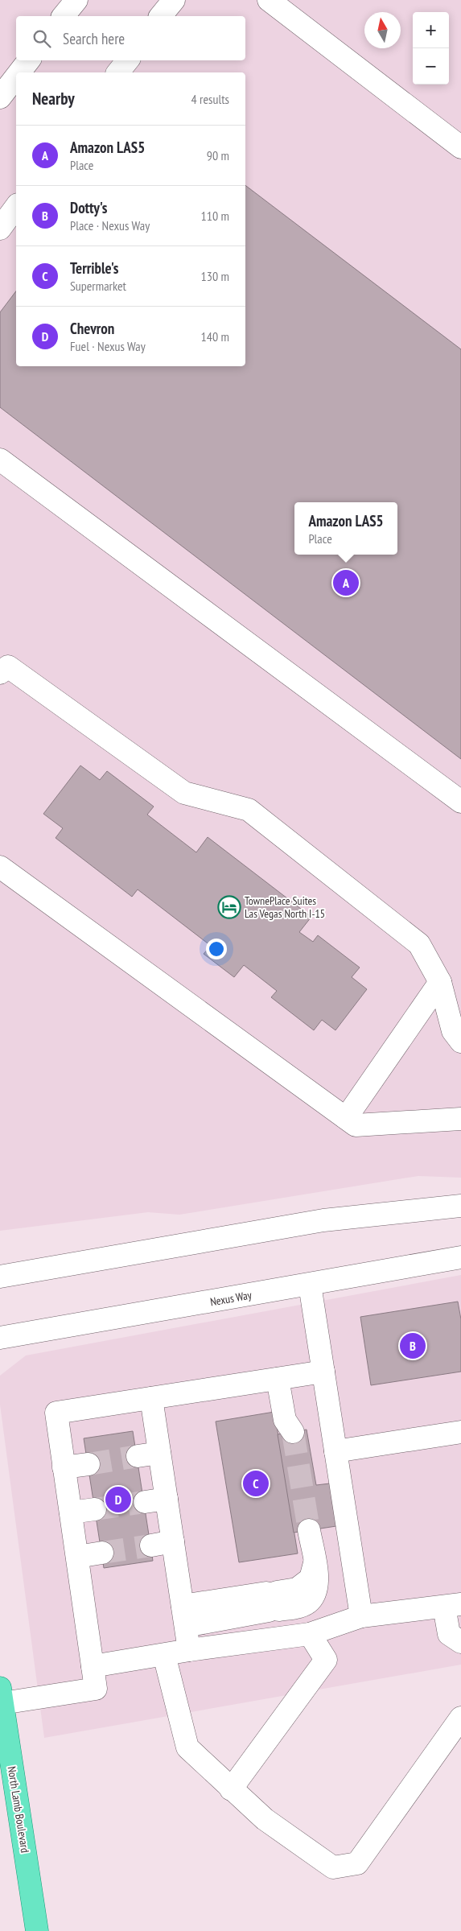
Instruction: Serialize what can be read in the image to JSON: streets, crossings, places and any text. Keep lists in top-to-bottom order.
{
  "streets": {
    "main road": ["North Lamb Boulevard"],
    "street": ["Nexus Way"]
  },
  "places": {
    "hotel": ["TownePlace Suites Las Vegas North I-15"]
  },
  "north": "top",
  "page": {
    "map_buttons": ["+", "−"],
    "search": "Search here",
    "heading": ["Nearby", "4 results"],
    "list": [
      {
        "mark": "A",
        "name": "Amazon LAS5",
        "note": "Place",
        "value": "90 m"
      },
      {
        "mark": "B",
        "name": "Dotty's",
        "note": "Place · Nexus Way",
        "value": "110 m"
      },
      {
        "mark": "C",
        "name": "Terrible's",
        "note": "Supermarket",
        "value": "130 m"
      },
      {
        "mark": "D",
        "name": "Chevron",
        "note": "Fuel · Nexus Way",
        "value": "140 m"
      }
    ],
    "popup": ["Amazon LAS5", "Place"],
    "pins": [
      "A",
      "B",
      "C",
      "D"
    ]
  }
}
